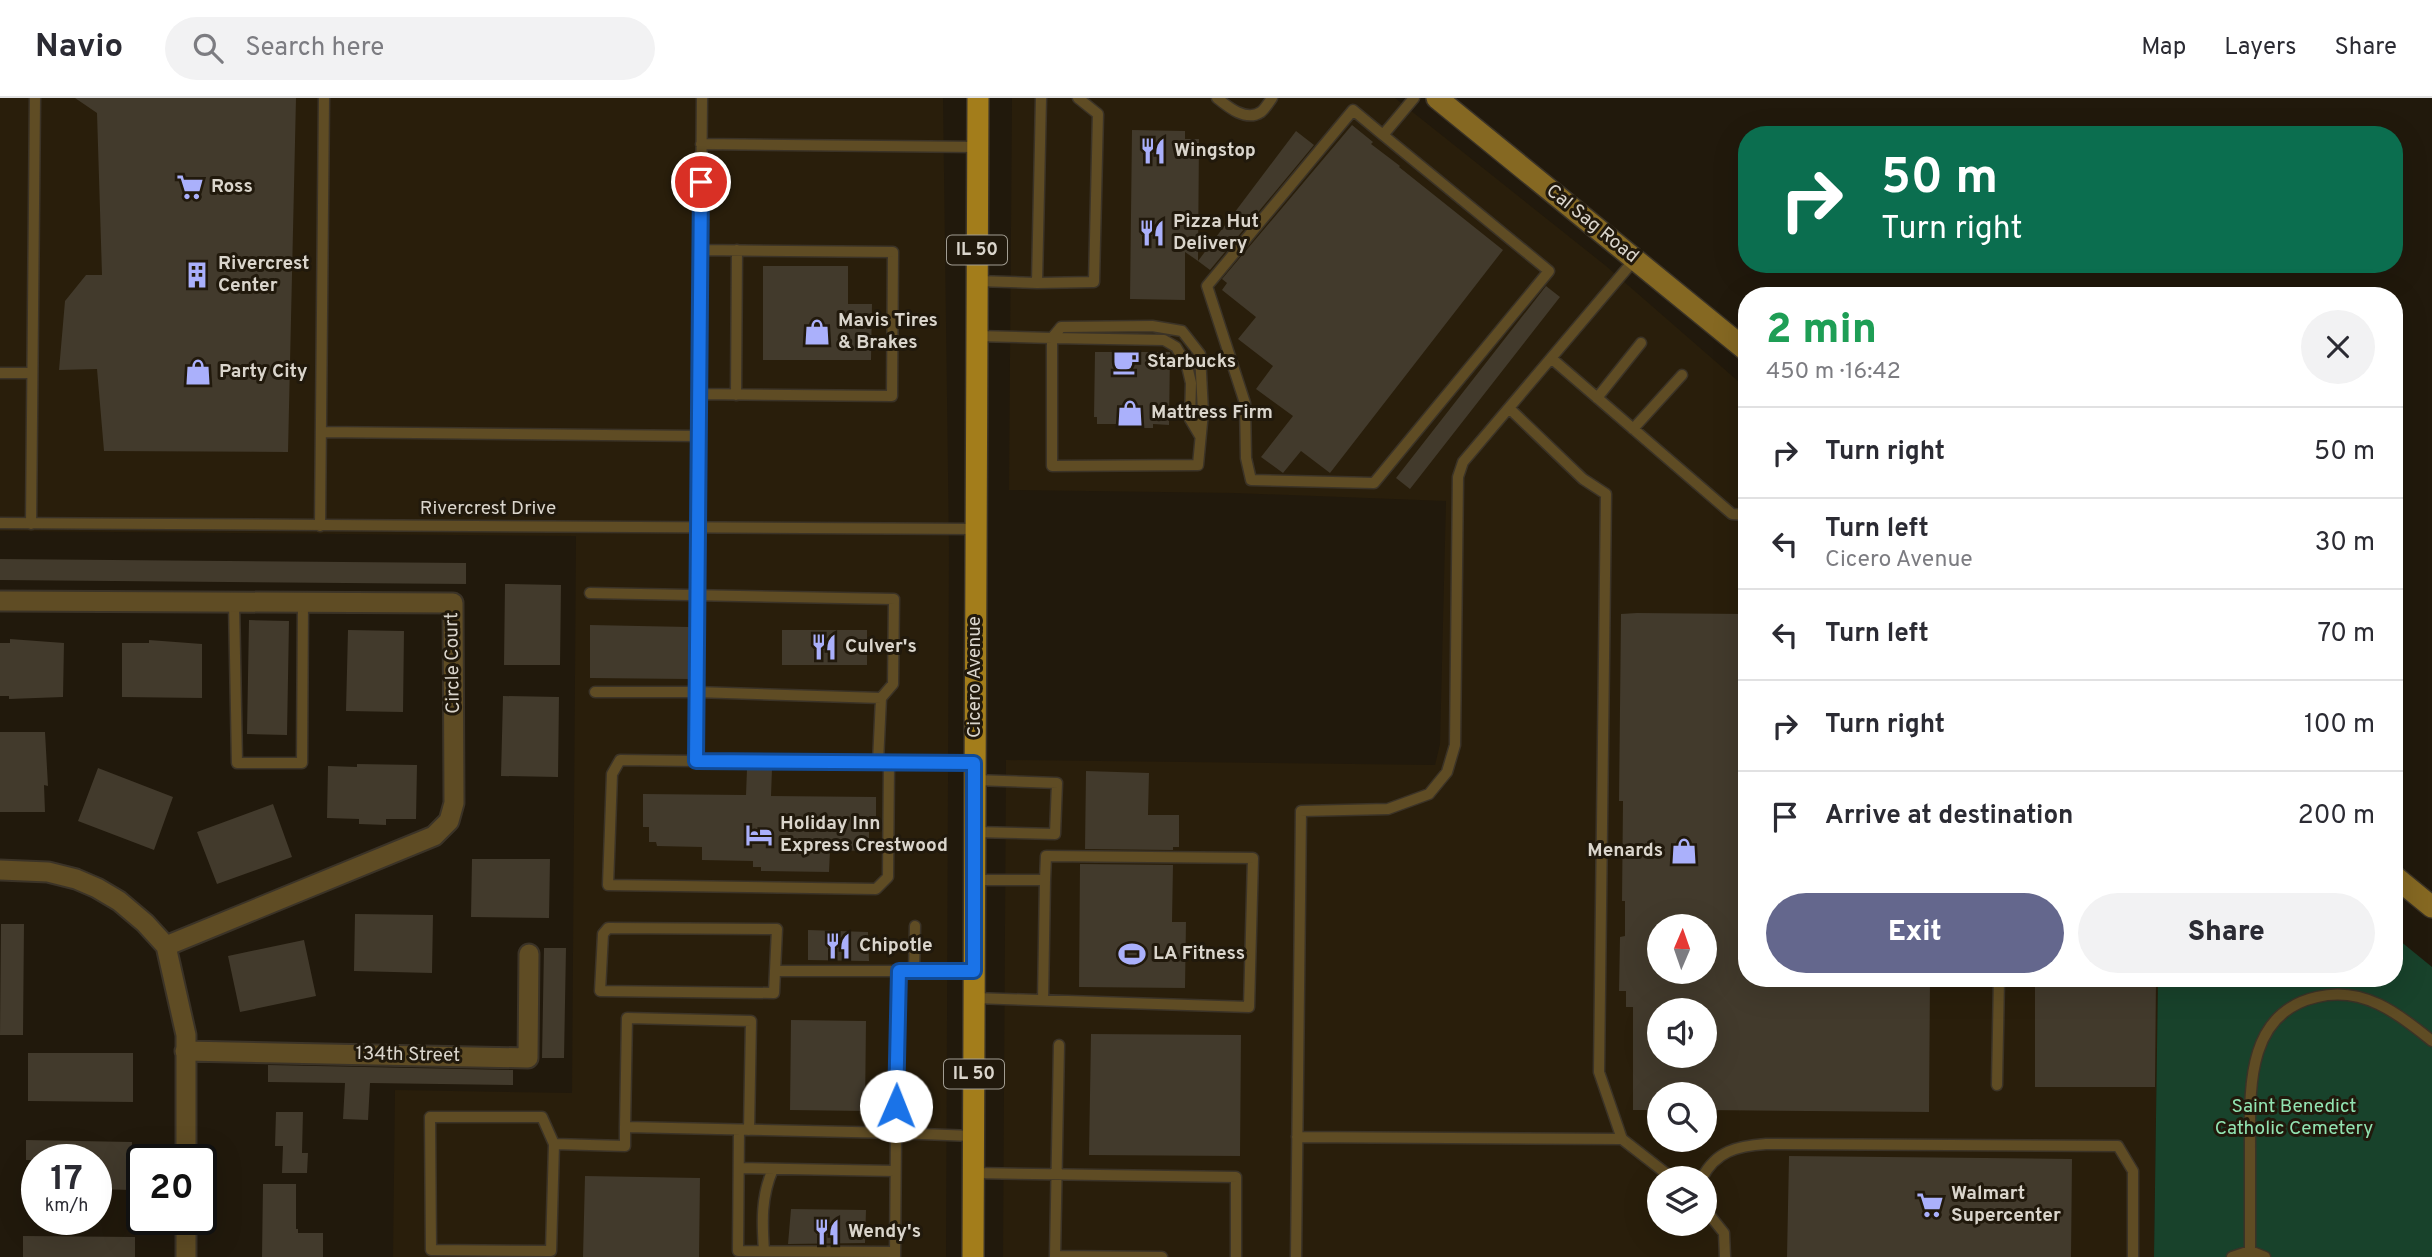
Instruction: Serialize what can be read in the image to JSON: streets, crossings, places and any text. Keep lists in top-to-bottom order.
{
  "streets": {
    "main road": ["IL 50", "Cicero Avenue"],
    "street": ["Cal Sag Road", "Circle Court", "134th Street"],
    "lane": ["Rivercrest Drive"]
  },
  "crossings": [
    ["Rivercrest Drive", "Cicero Avenue"]
  ],
  "parks": ["Saint Benedict Catholic Cemetery"],
  "places": {
    "restaurant": [
      "Wingstop",
      "Pizza Hut Delivery",
      "Culver's",
      "Chipotle",
      "Wendy's"
    ],
    "supermarket": ["Ross", "Walmart Supercenter"],
    "building": ["Rivercrest Center"],
    "shop": [
      "Mavis Tires & Brakes",
      "Party City",
      "Mattress Firm",
      "Menards"
    ],
    "cafe": ["Starbucks"],
    "hotel": ["Holiday Inn Express Crestwood"],
    "sports": ["LA Fitness"]
  },
  "north": "top",
  "page": {
    "header": "Navio",
    "search": "Search here",
    "nav": ["Map", "Layers", "Share"],
    "turn": ["50 m", "Turn right"],
    "heading": ["2 min", "450 m · 16:42"],
    "list": [
      {
        "name": "Turn right",
        "value": "50 m"
      },
      {
        "name": "Turn left",
        "note": "Cicero Avenue",
        "value": "30 m"
      },
      {
        "name": "Turn left",
        "value": "70 m"
      },
      {
        "name": "Turn right",
        "value": "100 m"
      },
      {
        "name": "Arrive at destination",
        "value": "200 m"
      }
    ],
    "buttons": ["Exit", "Share"],
    "speed": "17 km/h",
    "limit": "20"
  }
}
